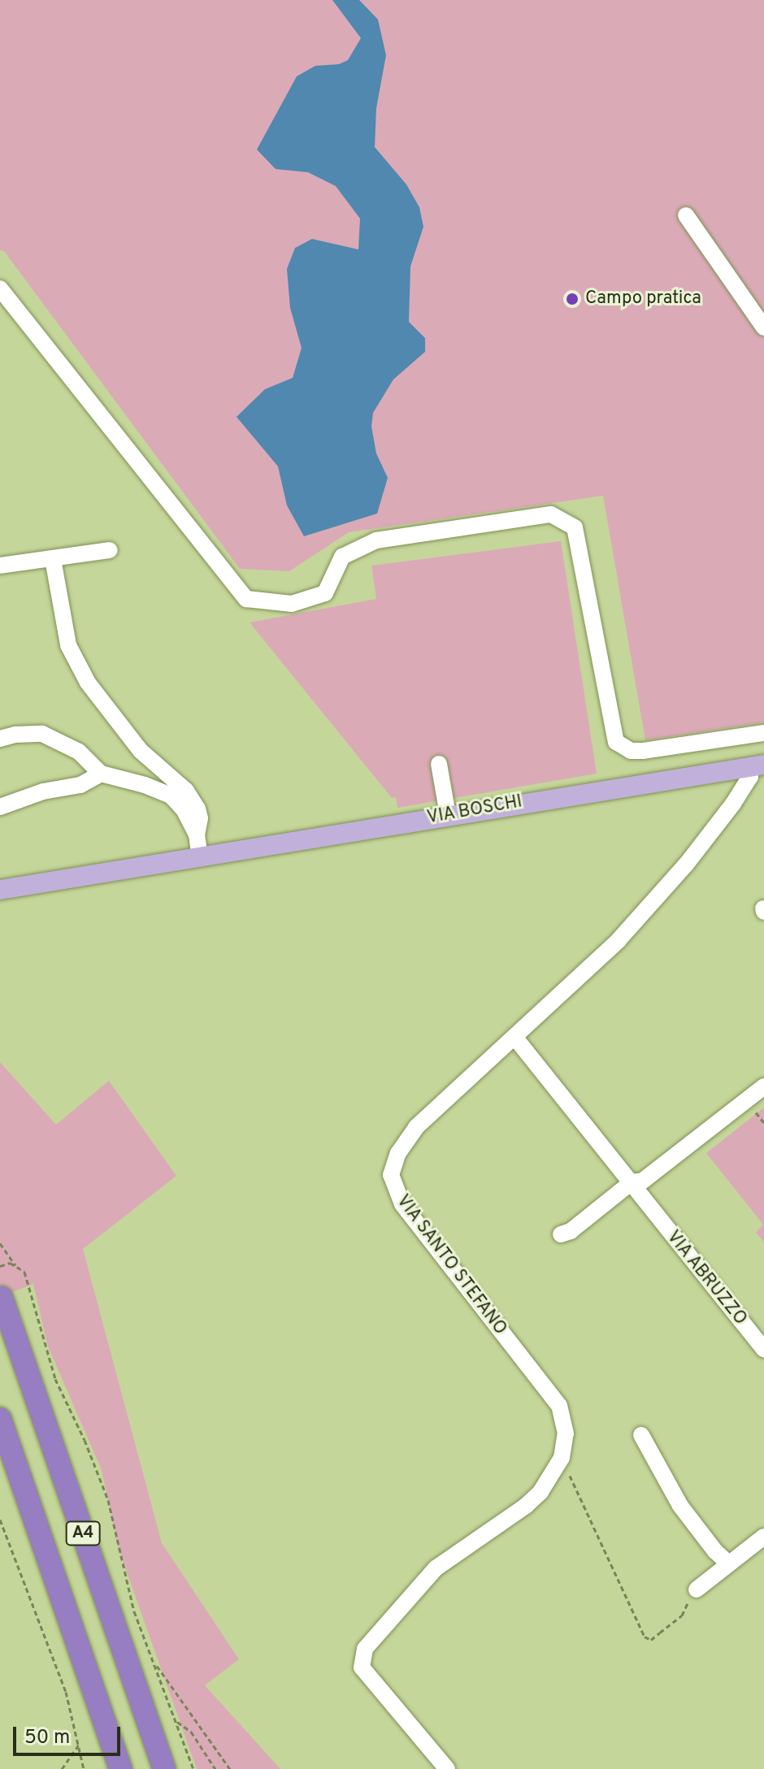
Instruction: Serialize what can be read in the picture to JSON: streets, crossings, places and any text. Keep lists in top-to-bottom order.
{
  "streets": {
    "highway": ["A4"],
    "main road": ["VIA BOSCHI"],
    "street": ["VIA SANTO STEFANO", "VIA ABRUZZO"]
  },
  "crossings": [
    ["VIA BOSCHI", "VIA SANTO STEFANO"],
    ["VIA SANTO STEFANO", "VIA ABRUZZO"]
  ],
  "places": ["Campo pratica"],
  "scale_bar": "50 m"
}
